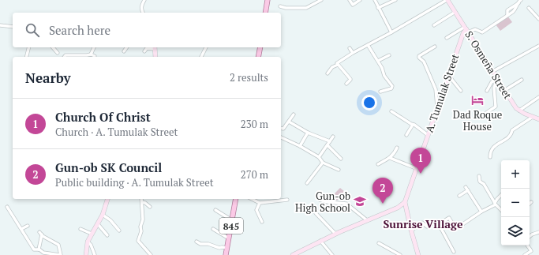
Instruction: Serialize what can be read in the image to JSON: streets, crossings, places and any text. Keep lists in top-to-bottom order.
{
  "streets": {
    "main road": ["845"],
    "street": ["S. Osmeña Street", "A. Tumulak Street"]
  },
  "crossings": [
    ["S. Osmeña Street", "A. Tumulak Street"]
  ],
  "districts": ["Sunrise Village"],
  "places": {
    "hotel": ["Dad Roque House"],
    "school or university": ["Gun-ob High School"]
  },
  "page": {
    "search": "Search here",
    "heading": ["Nearby", "2 results"],
    "list": [
      {
        "mark": "1",
        "name": "Church Of Christ",
        "note": "Church · A. Tumulak Street",
        "value": "230 m"
      },
      {
        "mark": "2",
        "name": "Gun-ob SK Council",
        "note": "Public building · A. Tumulak Street",
        "value": "270 m"
      }
    ],
    "pins": ["1", "2"],
    "map_buttons": ["+", "−"]
  }
}
